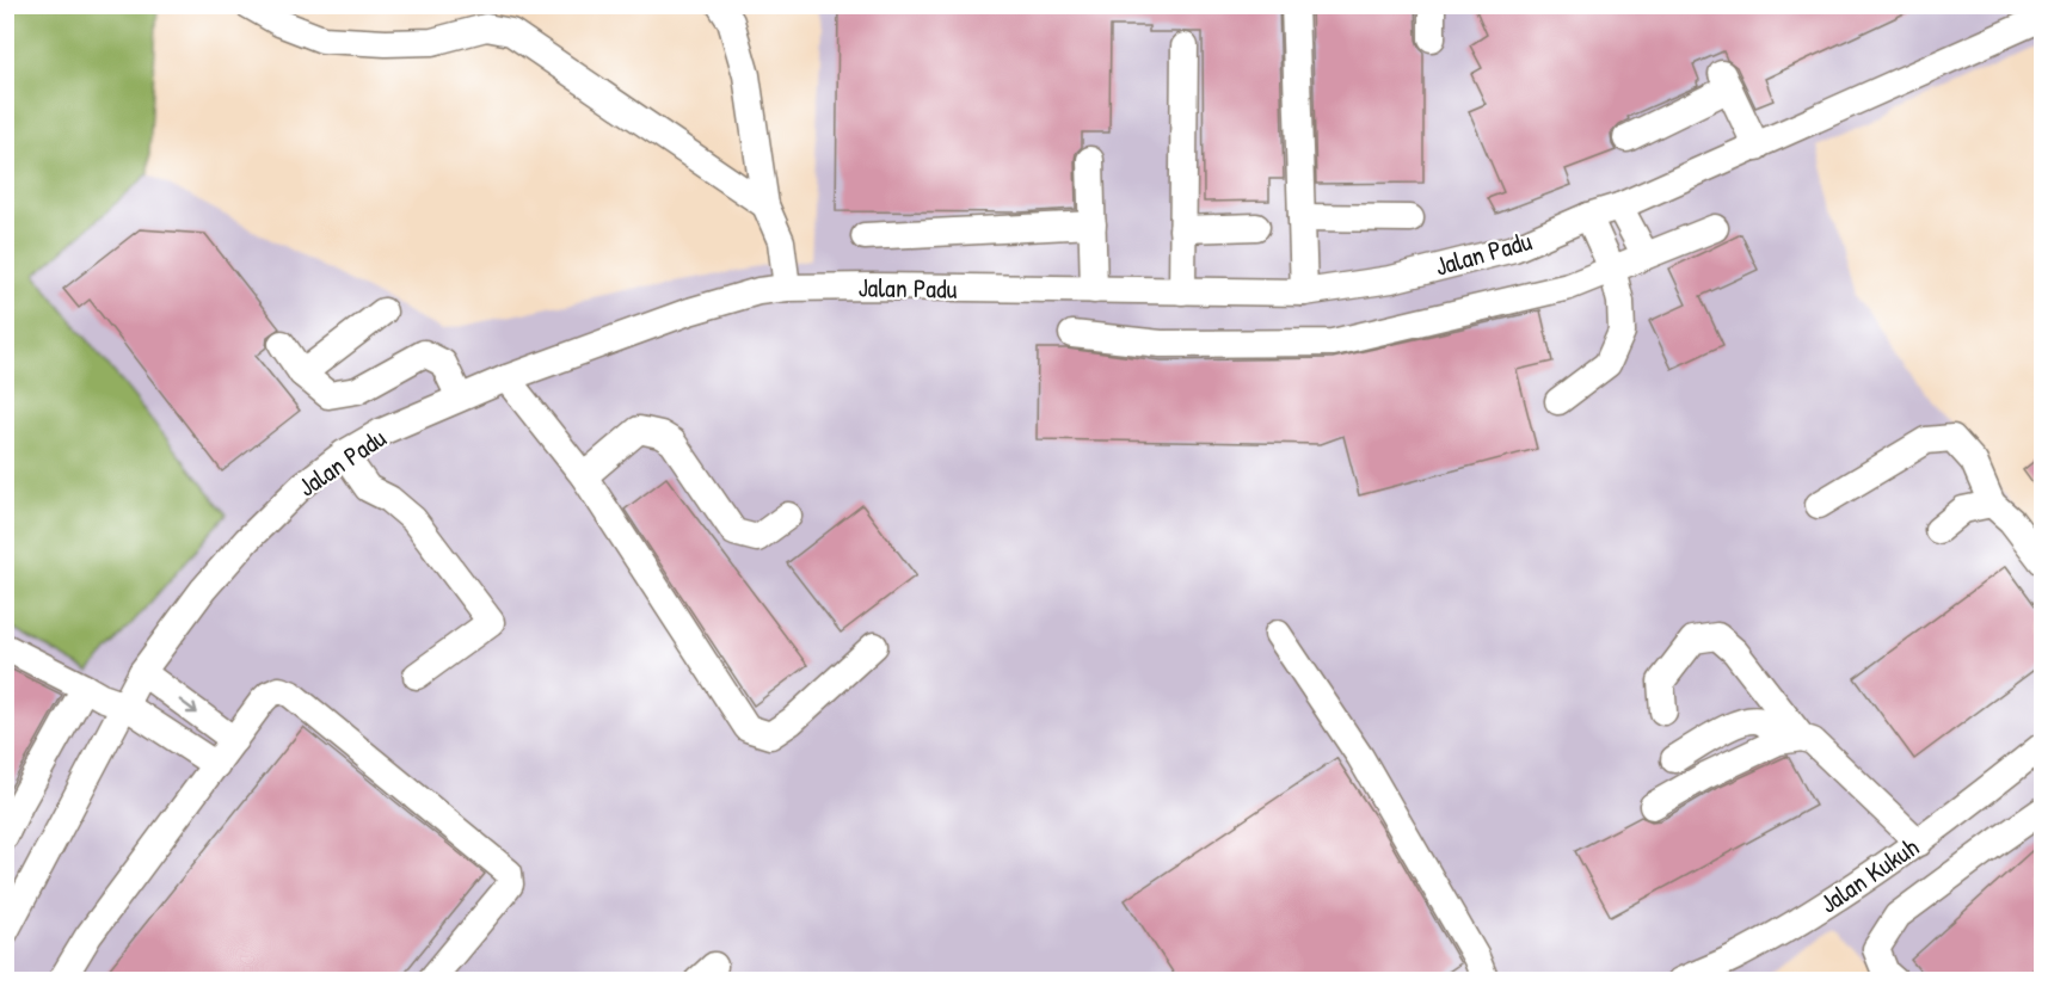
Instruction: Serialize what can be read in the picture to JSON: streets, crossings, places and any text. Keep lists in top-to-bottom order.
{
  "streets": {
    "street": ["Jalan Padu", "Jalan Kukuh"]
  }
}
